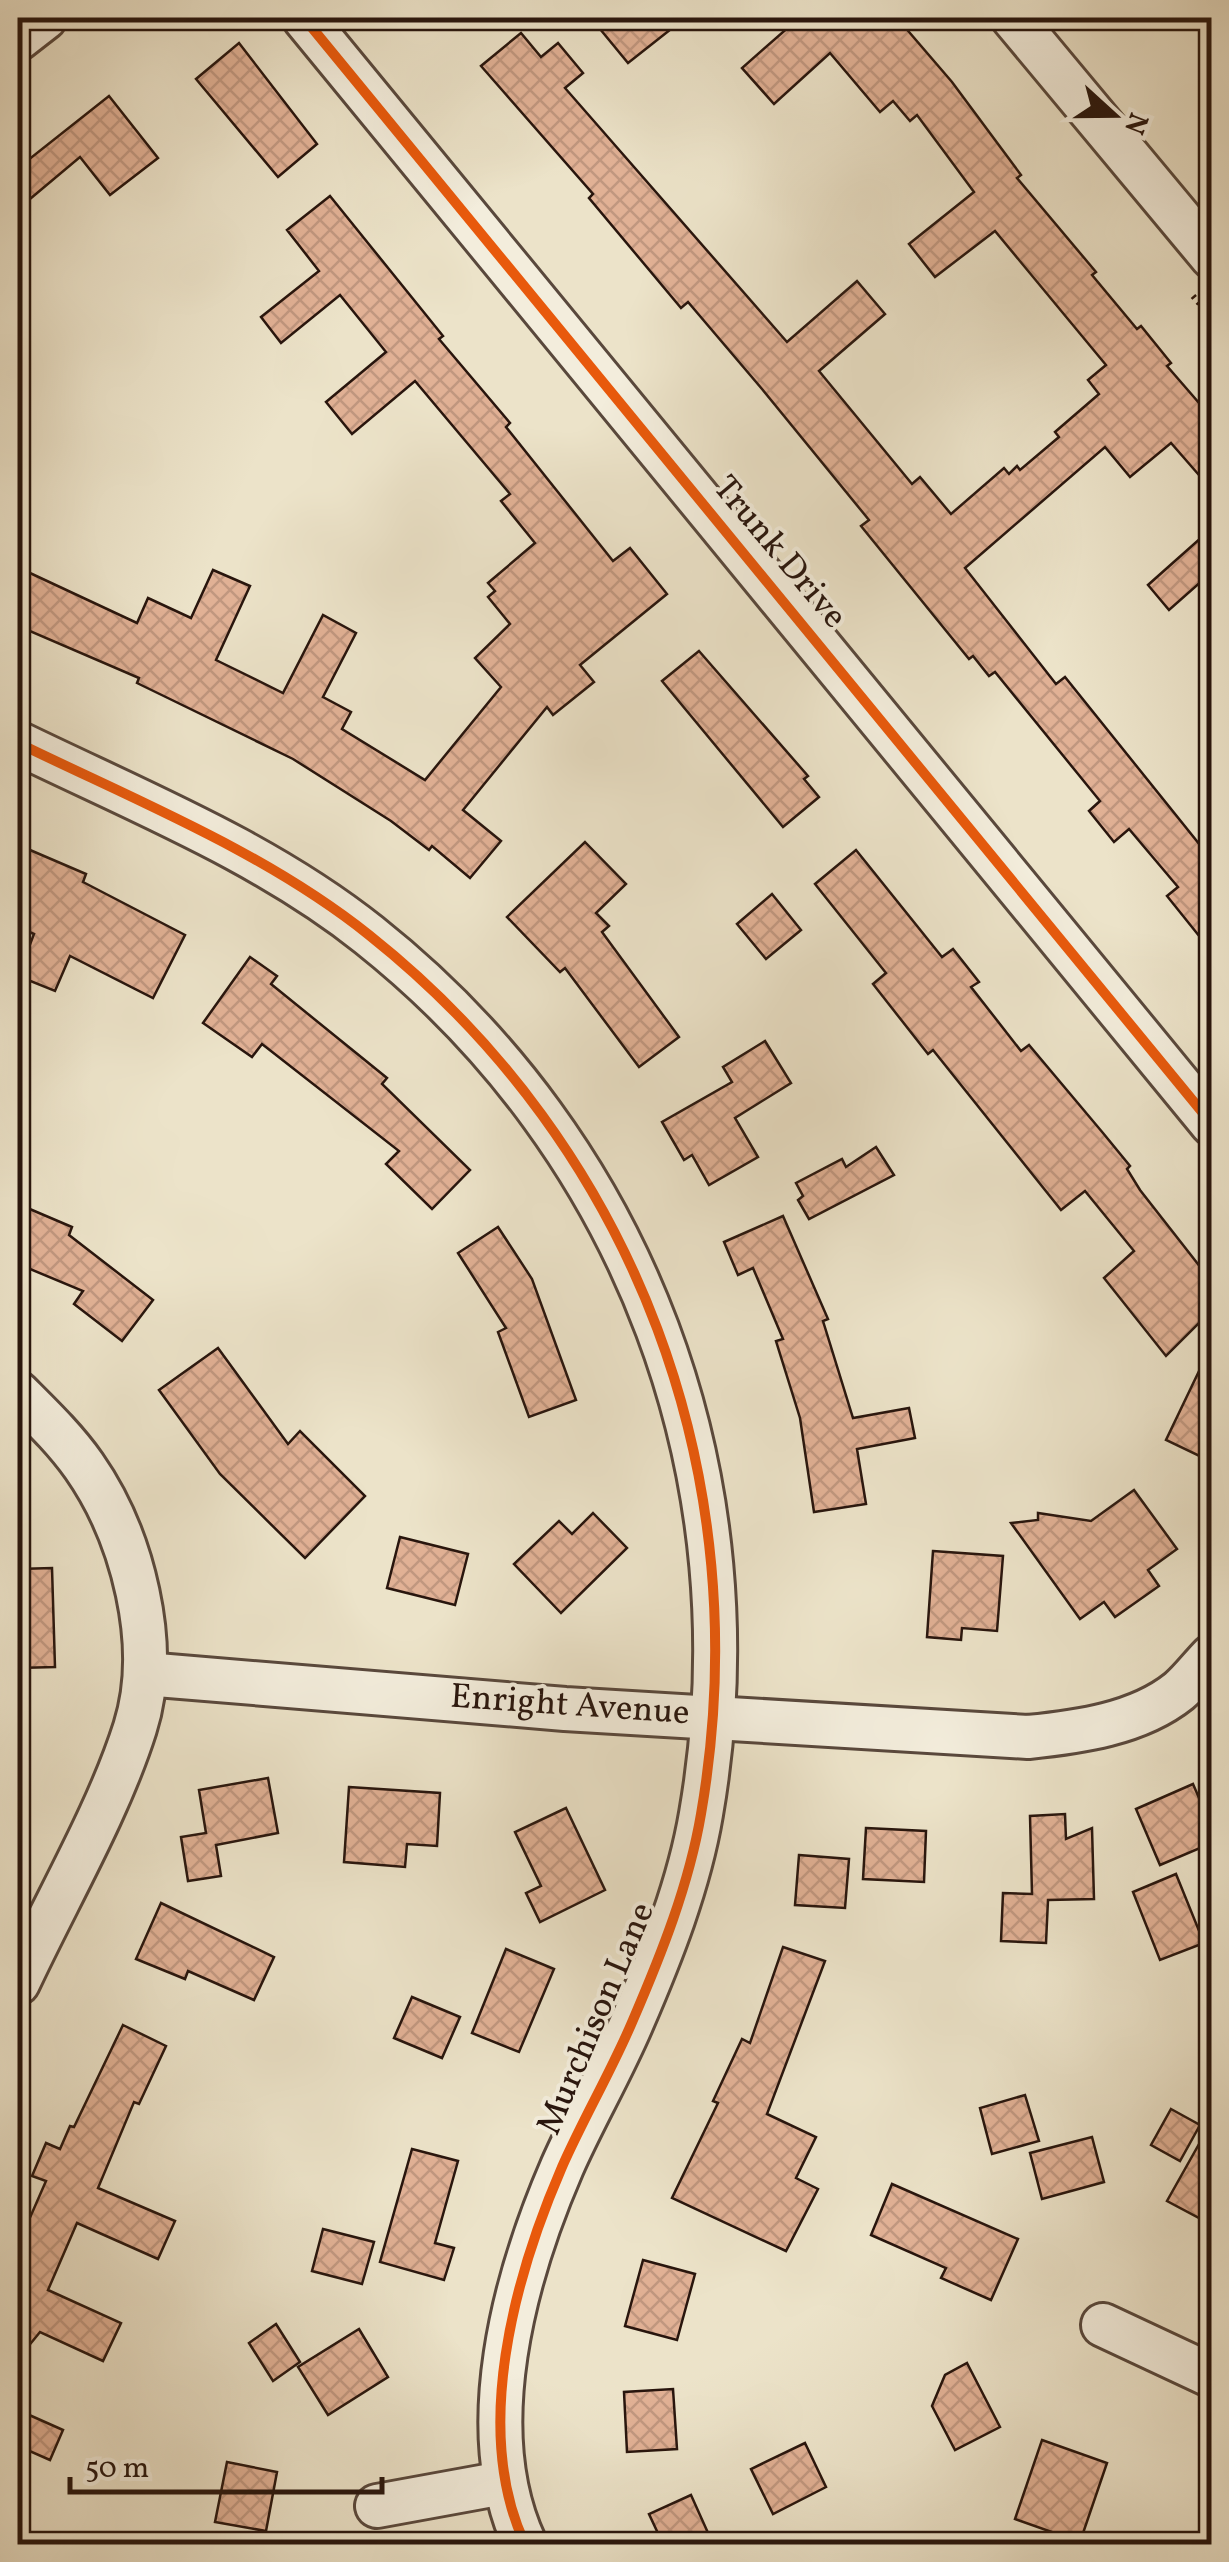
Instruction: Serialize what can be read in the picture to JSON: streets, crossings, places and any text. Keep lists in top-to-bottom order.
{
  "streets": {
    "street": ["Trunk Drive", "Enright Avenue", "Murchison Lane"]
  },
  "crossings": [
    ["Enright Avenue", "Murchison Lane"]
  ],
  "scale_bar": "50 m",
  "north": "right"
}
